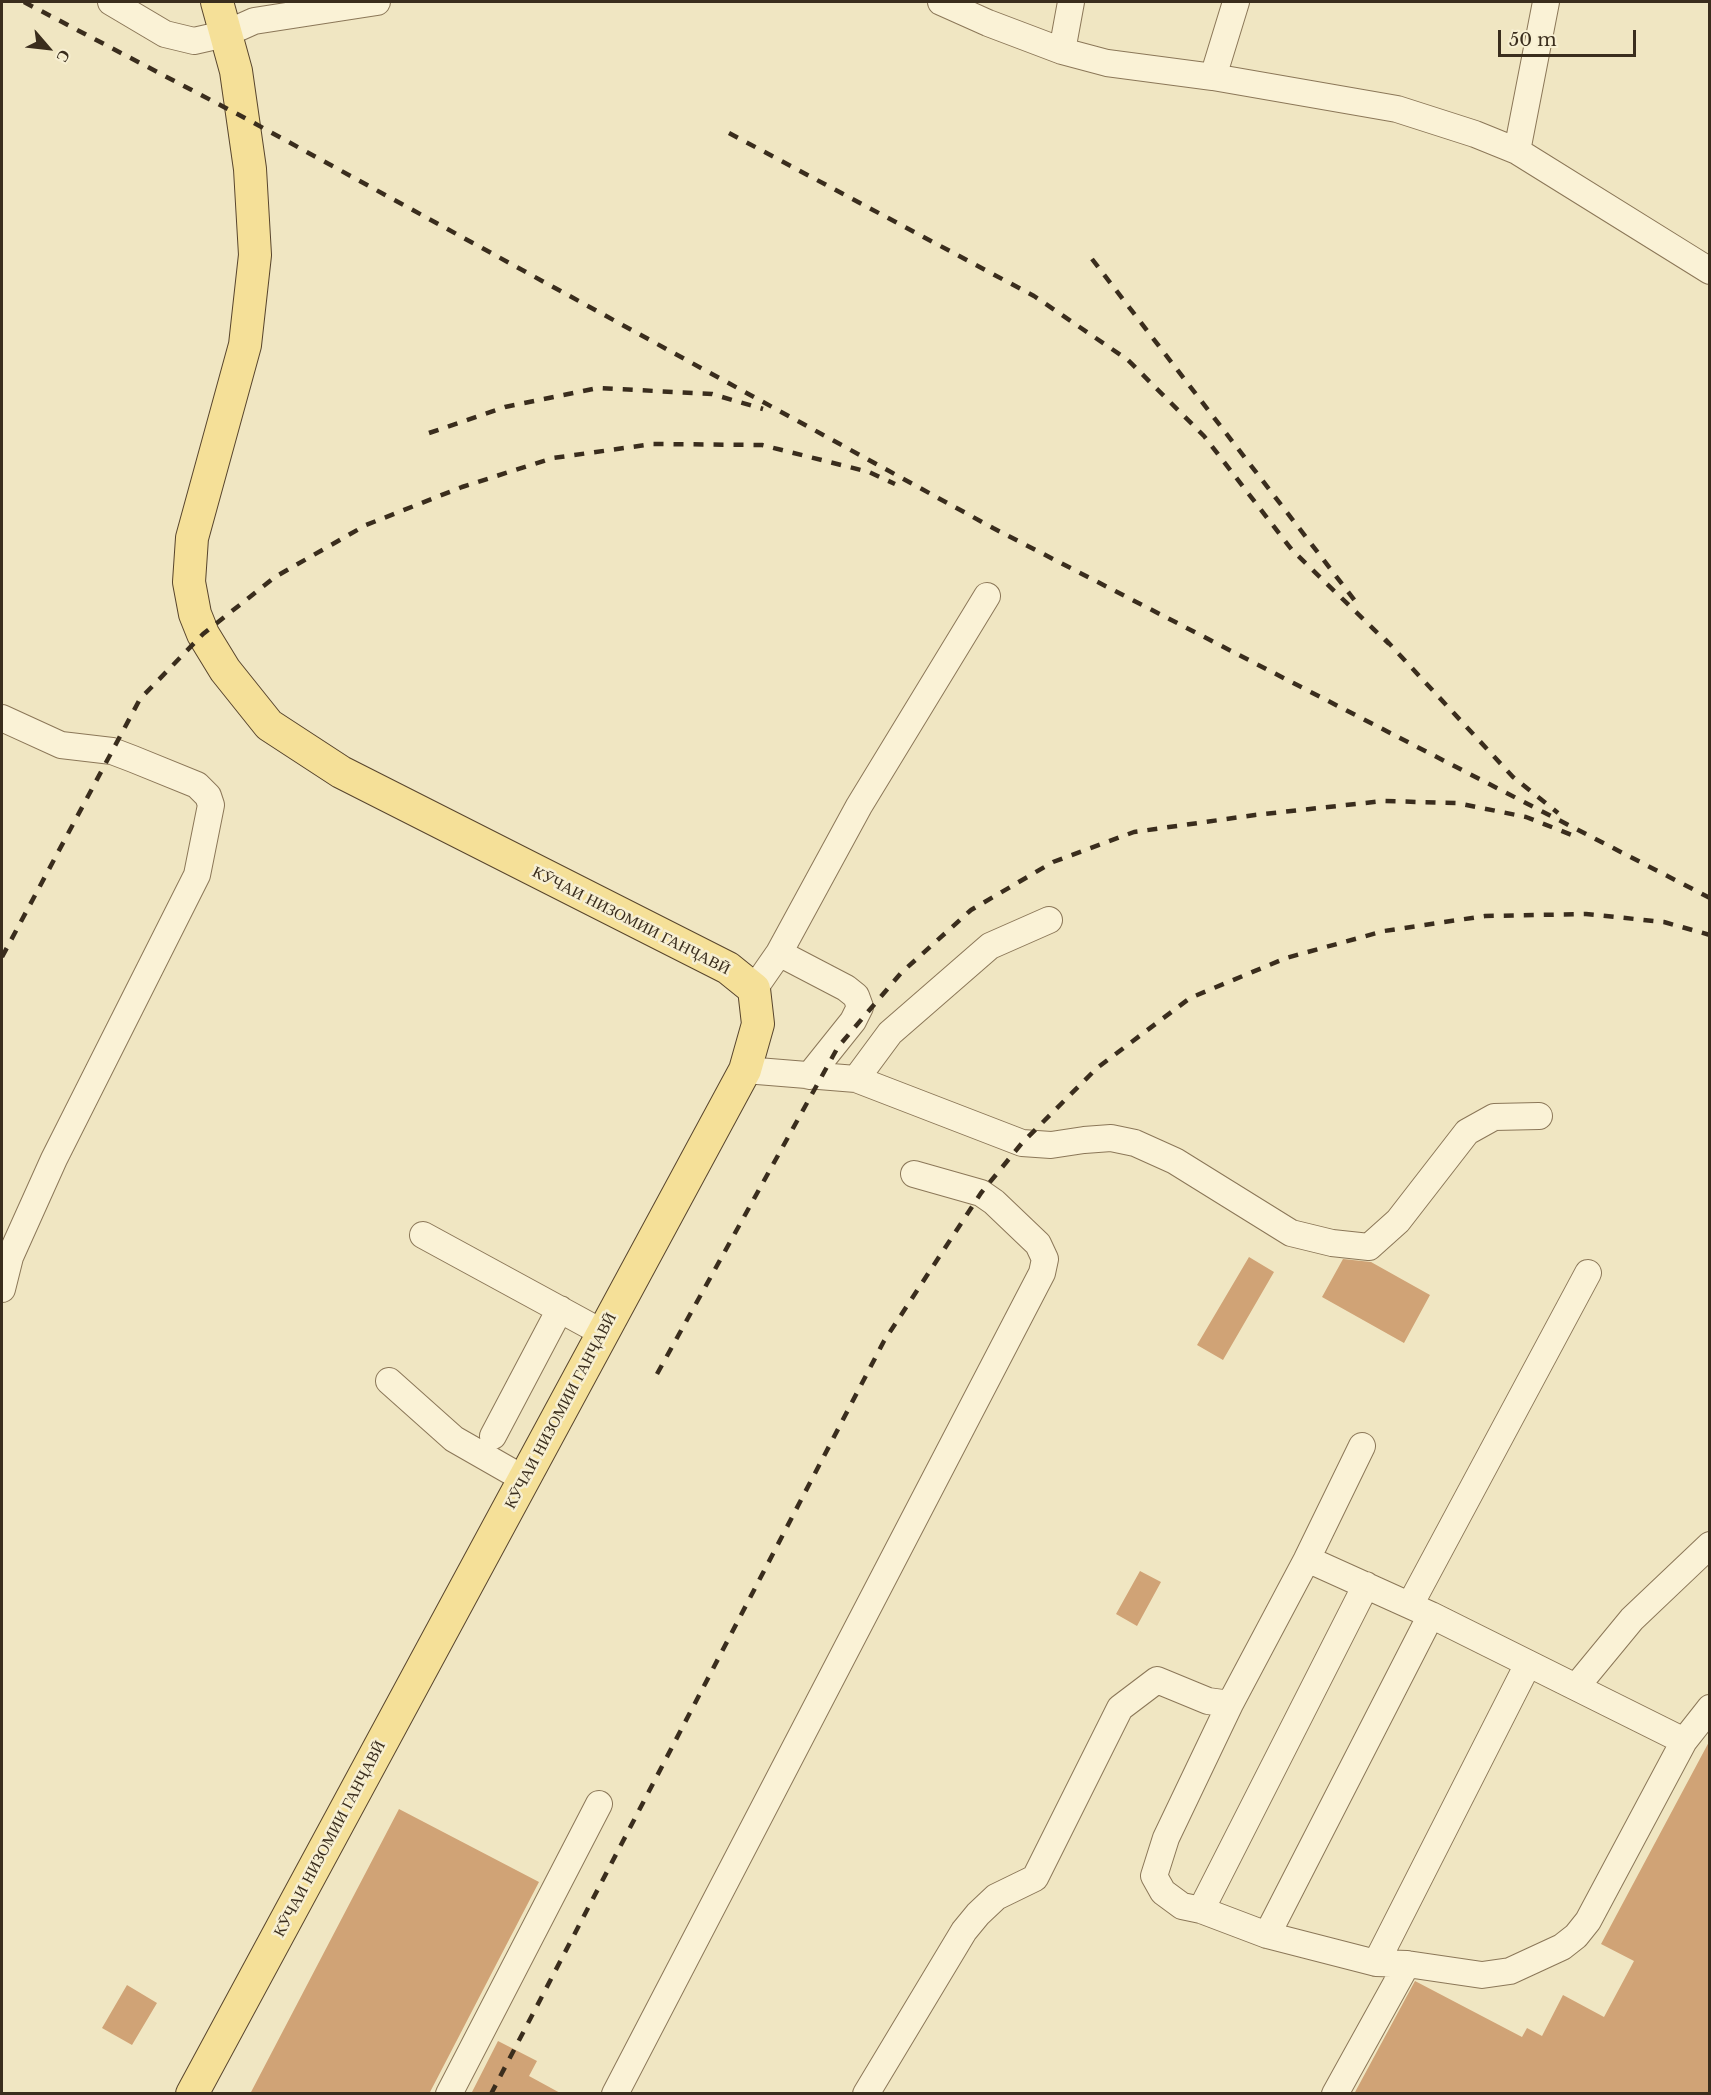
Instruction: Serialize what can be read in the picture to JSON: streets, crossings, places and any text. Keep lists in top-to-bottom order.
{
  "streets": {
    "main road": ["КӮЧАИ НИЗОМИИ ГАНҶАВӢ"]
  },
  "scale_bar": "50 m",
  "north": "bottom right"
}
